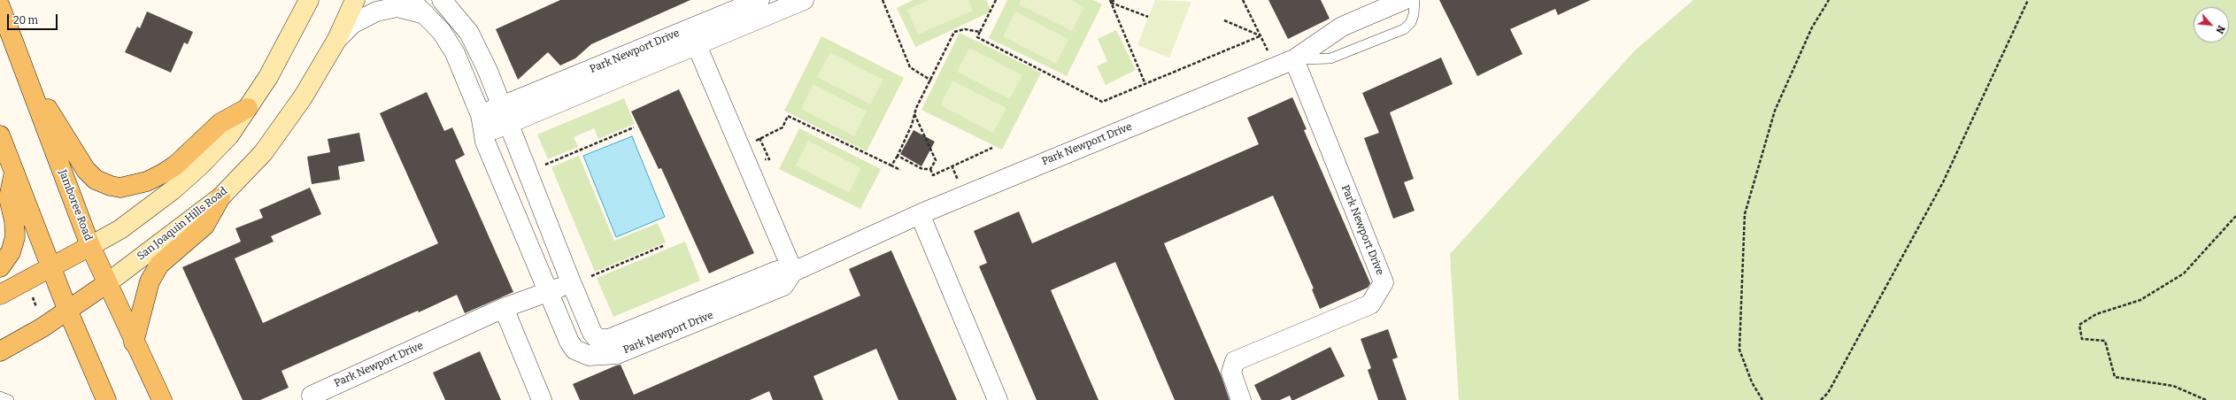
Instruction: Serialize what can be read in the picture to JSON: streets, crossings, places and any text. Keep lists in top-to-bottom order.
{
  "streets": {
    "main road": ["Jamboree Road", "San Joaquin Hills Road"],
    "street": ["Park Newport Drive"]
  },
  "crossings": [
    ["Jamboree Road", "San Joaquin Hills Road"]
  ],
  "scale_bar": "20 m",
  "north": "bottom right"
}
